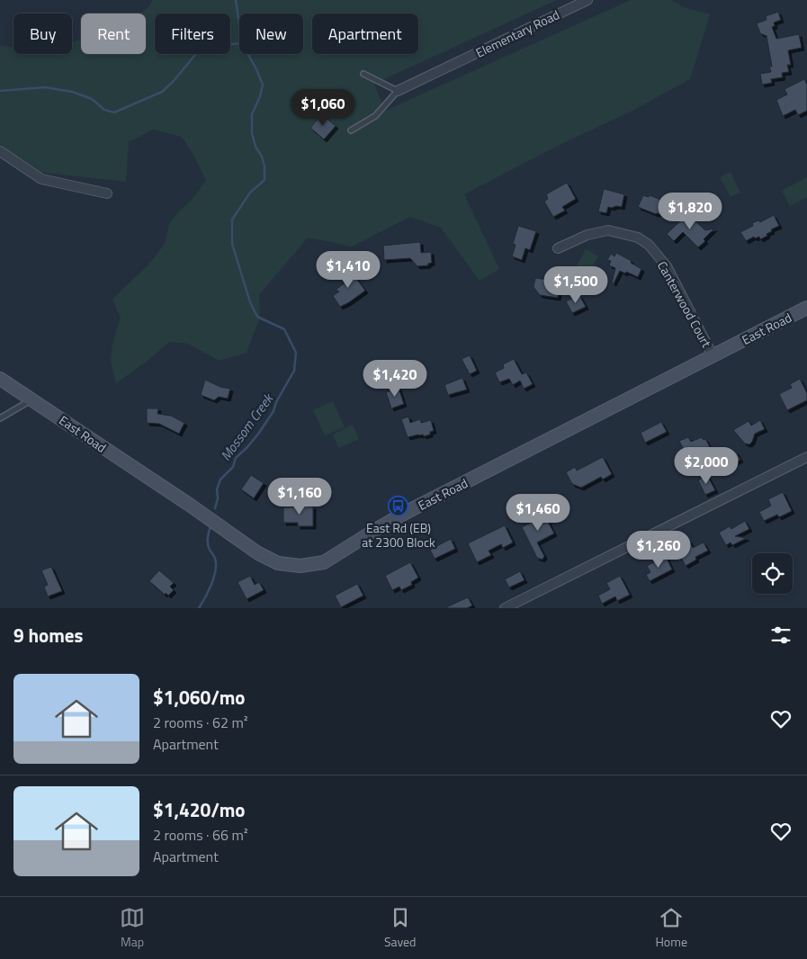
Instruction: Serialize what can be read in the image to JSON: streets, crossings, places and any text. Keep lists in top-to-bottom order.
{
  "streets": {
    "main road": ["East Road"],
    "street": ["Elementary Road", "Canterwood Court"]
  },
  "crossings": [
    ["Canterwood Court", "East Road"]
  ],
  "water": ["Mossom Creek"],
  "places": {
    "bus stop": ["East Rd (EB) at 2300 Block"]
  },
  "page": {
    "chip": [
      "Buy",
      "Rent",
      "Filters",
      "New",
      "Apartment"
    ],
    "price": [
      "$1,060",
      "$1,820",
      "$1,410",
      "$1,500",
      "$1,420",
      "$2,000",
      "$1,160",
      "$1,460",
      "$1,260"
    ],
    "heading": "9 homes",
    "list": [
      {
        "name": "$1,060/mo",
        "note": "2 rooms · 62 m² · Apartment"
      },
      {
        "name": "$1,420/mo",
        "note": "2 rooms · 66 m² · Apartment"
      }
    ],
    "tabs": ["Map", "Saved", "Home"]
  }
}
